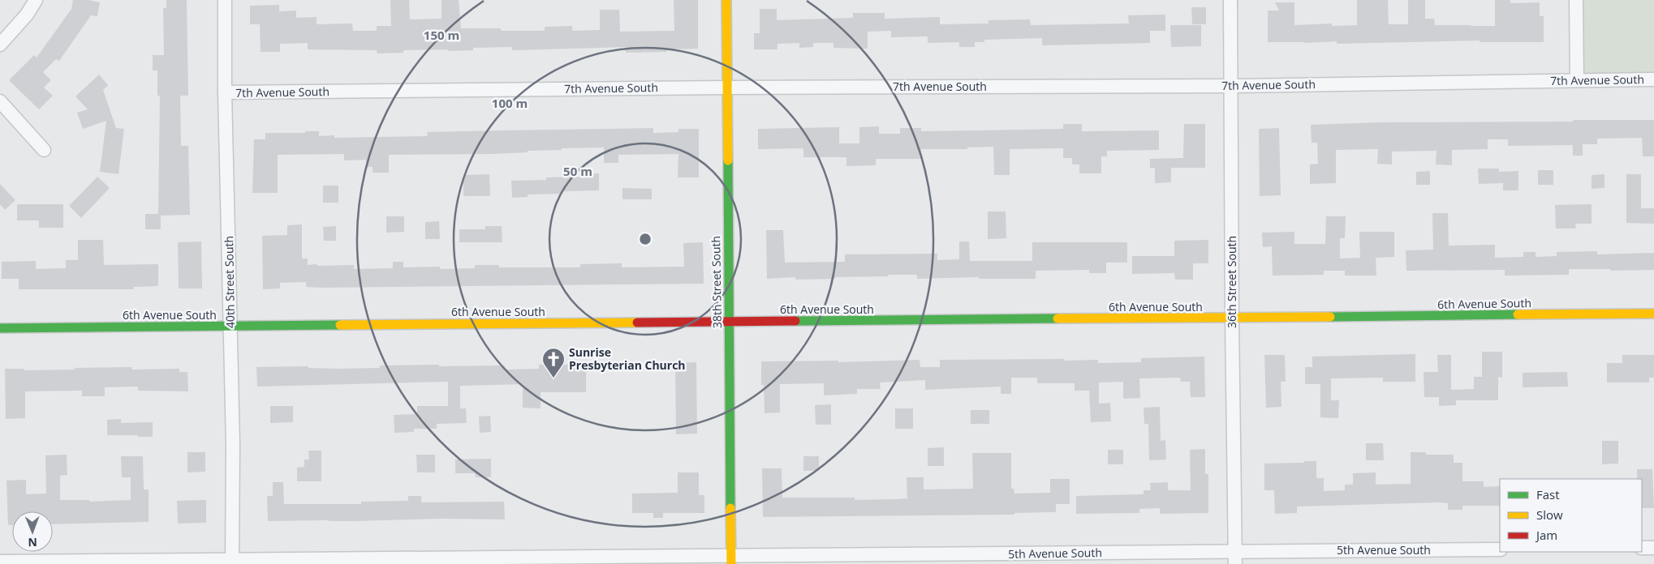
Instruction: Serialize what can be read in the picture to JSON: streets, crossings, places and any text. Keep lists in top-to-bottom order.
{
  "streets": {
    "street": [
      "7th Avenue South",
      "40th Street South",
      "38th Street South",
      "36th Street South",
      "6th Avenue South",
      "5th Avenue South"
    ]
  },
  "crossings": [
    ["7th Avenue South", "40th Street South"],
    ["7th Avenue South", "38th Street South"],
    ["7th Avenue South", "36th Street South"],
    ["40th Street South", "6th Avenue South"],
    ["40th Street South", "5th Avenue South"],
    ["38th Street South", "6th Avenue South"],
    ["38th Street South", "5th Avenue South"],
    ["36th Street South", "6th Avenue South"],
    ["36th Street South", "5th Avenue South"]
  ],
  "places": {
    "church": ["Sunrise Presbyterian Church"]
  },
  "legend": ["Fast", "Slow", "Jam"],
  "north": "bottom",
  "rings": ["150 m", "100 m", "50 m"]
}
